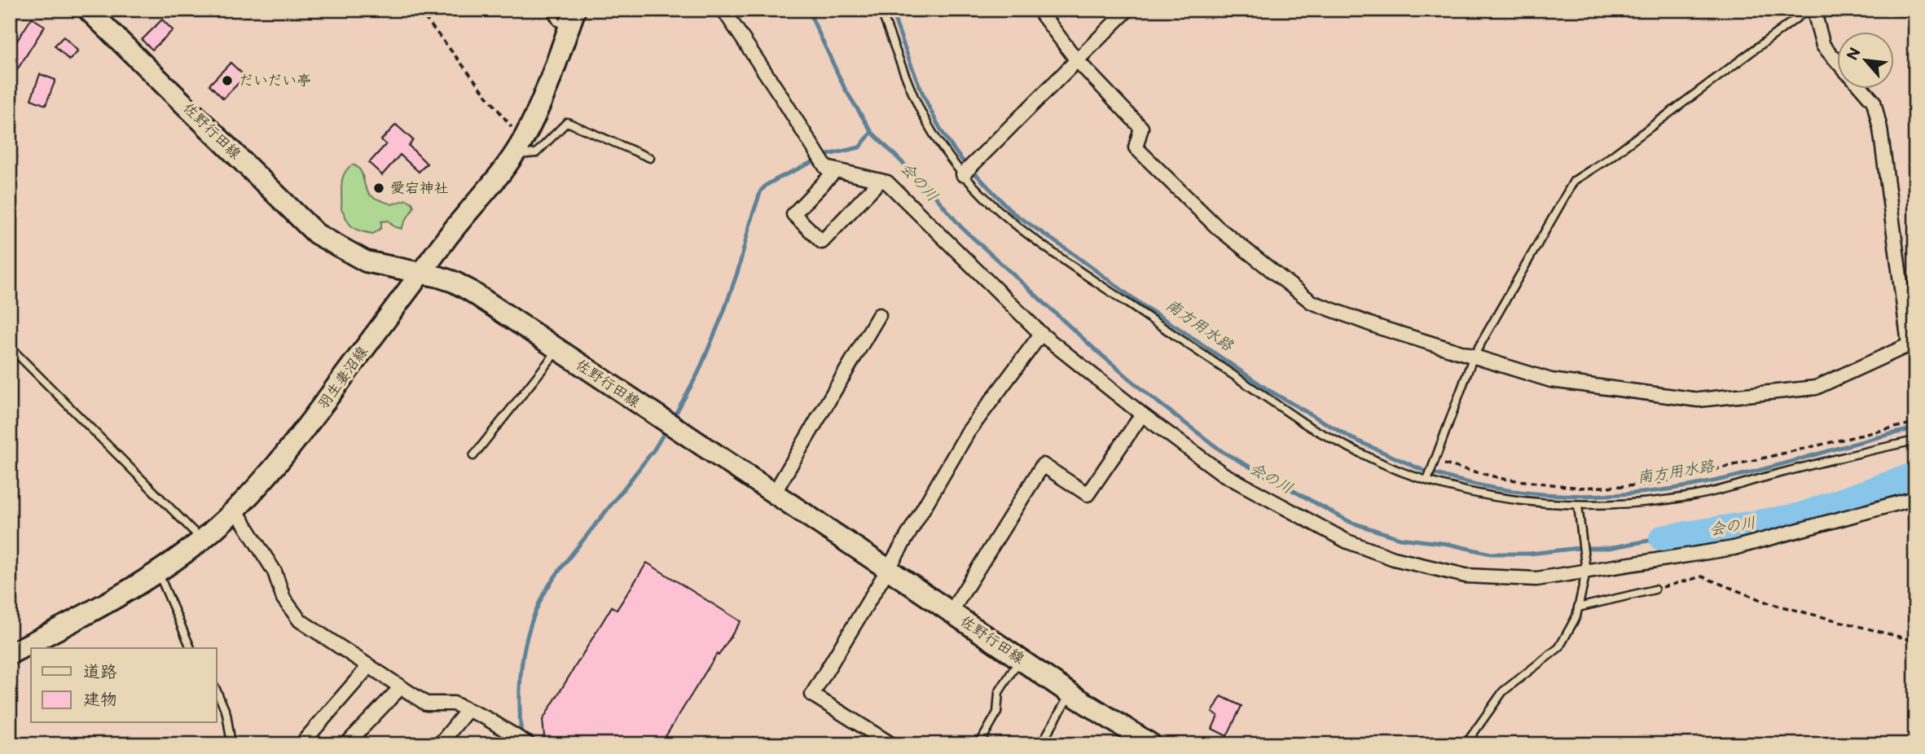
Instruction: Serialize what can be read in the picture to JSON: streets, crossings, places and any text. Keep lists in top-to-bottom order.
{
  "streets": {
    "main road": ["佐野行田線", "羽生妻沼線"]
  },
  "crossings": [
    ["佐野行田線", "羽生妻沼線"]
  ],
  "water": ["会の川", "南方用水路"],
  "places": ["だいだい亭", "愛宕神社"],
  "legend": ["道路", "建物"],
  "north": "top left"
}
